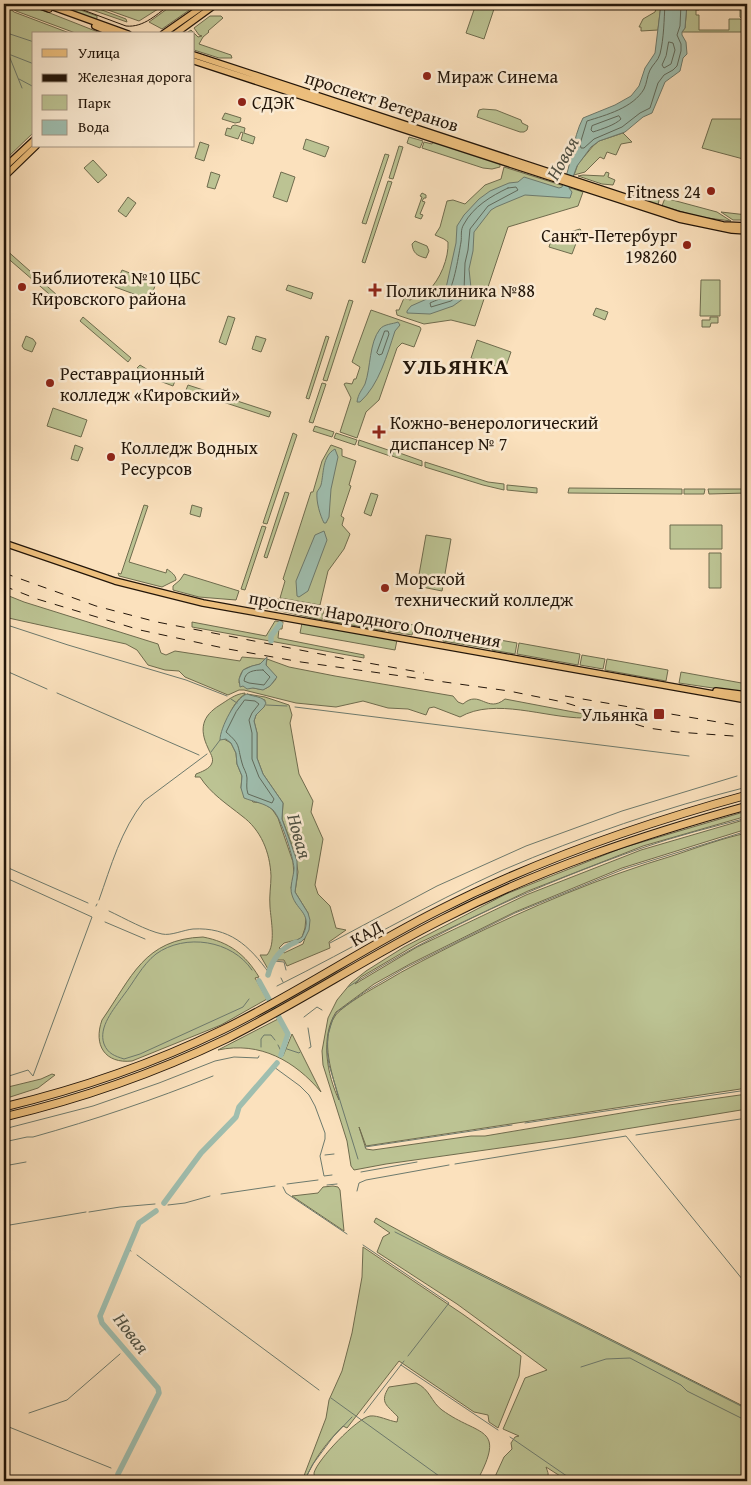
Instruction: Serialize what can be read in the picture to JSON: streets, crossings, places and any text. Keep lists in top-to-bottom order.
{
  "streets": {
    "highway": ["КАД"],
    "main road": ["проспект Ветеранов", "проспект Народного Ополчения"]
  },
  "districts": ["УЛЬЯНКА"],
  "water": ["Новая"],
  "places": {
    "other": [
      "Мираж Синема",
      "СДЭК",
      "Fitness 24",
      "Санкт-Петербург 198260",
      "Библиотека №10 ЦБС Кировского района",
      "Реставрационный колледж «Кировский»",
      "Колледж Водных Ресурсов",
      "Морской технический колледж"
    ],
    "health": ["Поликлиника №88", "Кожно-венерологический диспансер № 7"],
    "transit": ["Ульянка"]
  },
  "legend": [
    "Улица",
    "Железная дорога",
    "Парк",
    "Вода"
  ]
}
